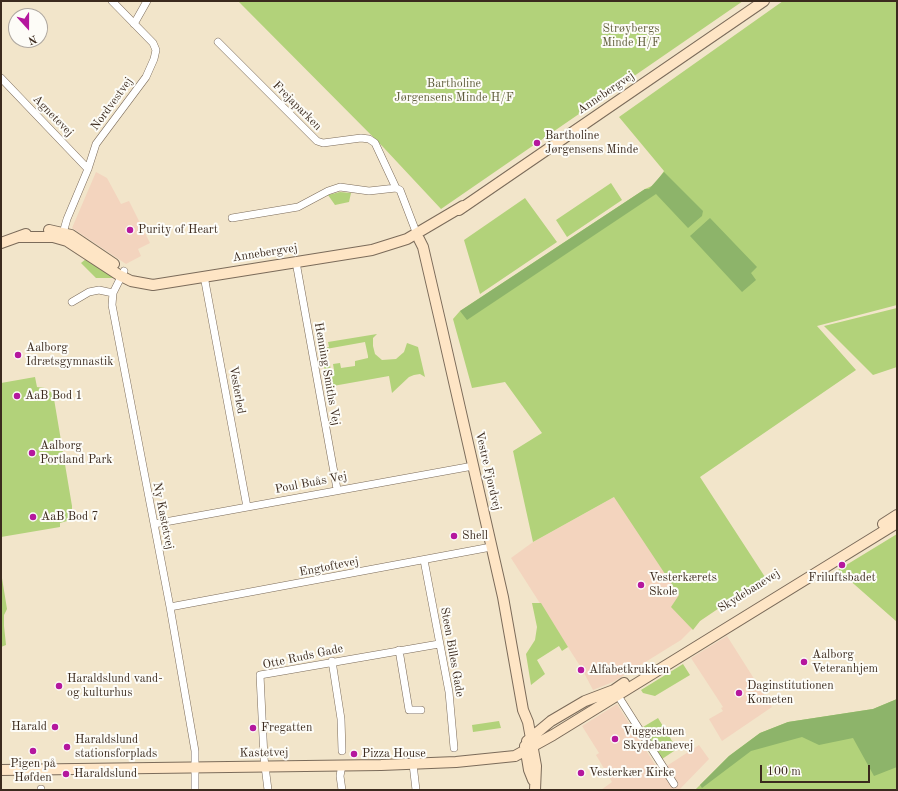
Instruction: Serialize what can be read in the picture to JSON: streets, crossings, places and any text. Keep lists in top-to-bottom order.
{
  "streets": {
    "street": [
      "Annebergvej",
      "Nordvestvej",
      "Frejaparken",
      "Agnetevej",
      "Henning Smiths Vej",
      "Vesterled",
      "Vestre Fjordvej",
      "Poul Buås Vej",
      "Ny Kastetvej",
      "Engtoftevej",
      "Skydebanevej",
      "Steen Billes Gade",
      "Otte Ruds Gade",
      "Kastetvej"
    ]
  },
  "crossings": [
    ["Annebergvej", "Nordvestvej"],
    ["Annebergvej", "Frejaparken"],
    ["Annebergvej", "Henning Smiths Vej"],
    ["Annebergvej", "Vesterled"],
    ["Annebergvej", "Vestre Fjordvej"],
    ["Annebergvej", "Ny Kastetvej"],
    ["Nordvestvej", "Agnetevej"],
    ["Frejaparken", "Vestre Fjordvej"],
    ["Henning Smiths Vej", "Poul Buås Vej"],
    ["Vesterled", "Poul Buås Vej"],
    ["Vestre Fjordvej", "Poul Buås Vej"],
    ["Vestre Fjordvej", "Engtoftevej"],
    ["Vestre Fjordvej", "Skydebanevej"],
    ["Vestre Fjordvej", "Kastetvej"],
    ["Poul Buås Vej", "Ny Kastetvej"],
    ["Ny Kastetvej", "Engtoftevej"],
    ["Ny Kastetvej", "Kastetvej"],
    ["Engtoftevej", "Steen Billes Gade"],
    ["Skydebanevej", "Kastetvej"],
    ["Steen Billes Gade", "Otte Ruds Gade"],
    ["Otte Ruds Gade", "Kastetvej"]
  ],
  "parks": ["Strøybergs Minde H/F", "Bartholine Jørgensens Minde H/F"],
  "places": [
    "Bartholine Jørgensens Minde",
    "Purity of Heart",
    "Aalborg Idrætsgymnastik",
    "AaB Bod 1",
    "Aalborg Portland Park",
    "AaB Bod 7",
    "Shell",
    "Friluftsbadet",
    "Vesterkærets Skole",
    "Aalborg Veteranhjem",
    "Alfabetkrukken",
    "Haraldslund vand- og kulturhus",
    "Daginstitutionen Kometen",
    "Harald",
    "Fregatten",
    "Vuggestuen Skydebanevej",
    "Haraldslund stationsforplads",
    "Pigen på Høfden",
    "Pizza House",
    "Vesterkær Kirke",
    "Haraldslund"
  ],
  "scale_bar": "100 m",
  "north": "bottom"
}
